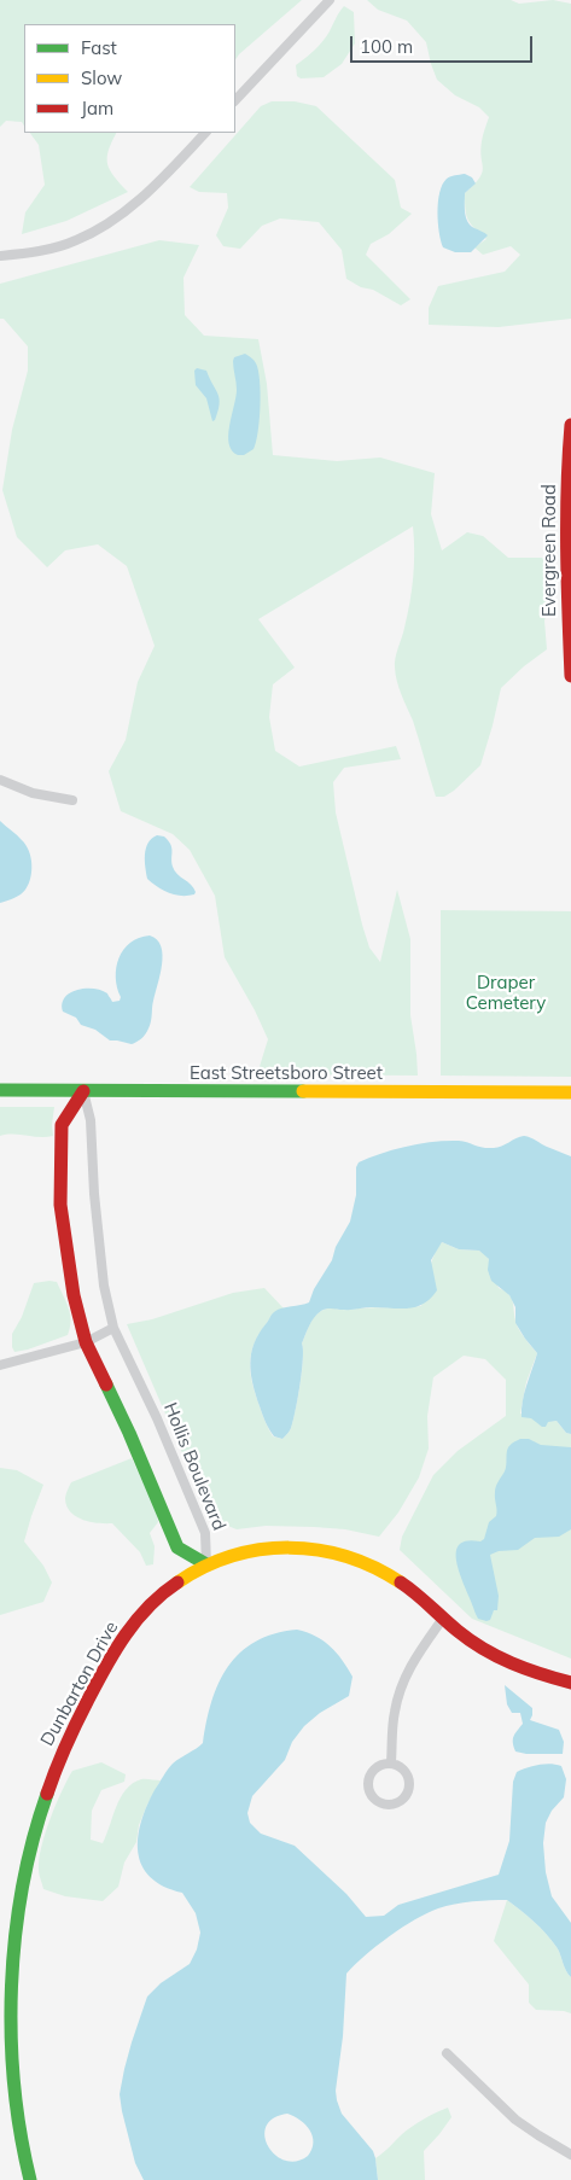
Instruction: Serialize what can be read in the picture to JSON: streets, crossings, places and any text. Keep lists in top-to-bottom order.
{
  "streets": {
    "street": [
      "Evergreen Road",
      "East Streetsboro Street",
      "Hollis Boulevard",
      "Dunbarton Drive"
    ]
  },
  "crossings": [
    ["East Streetsboro Street", "Hollis Boulevard"],
    ["Hollis Boulevard", "Dunbarton Drive"]
  ],
  "parks": ["Draper Cemetery"],
  "legend": ["Fast", "Slow", "Jam"],
  "scale_bar": "100 m"
}
